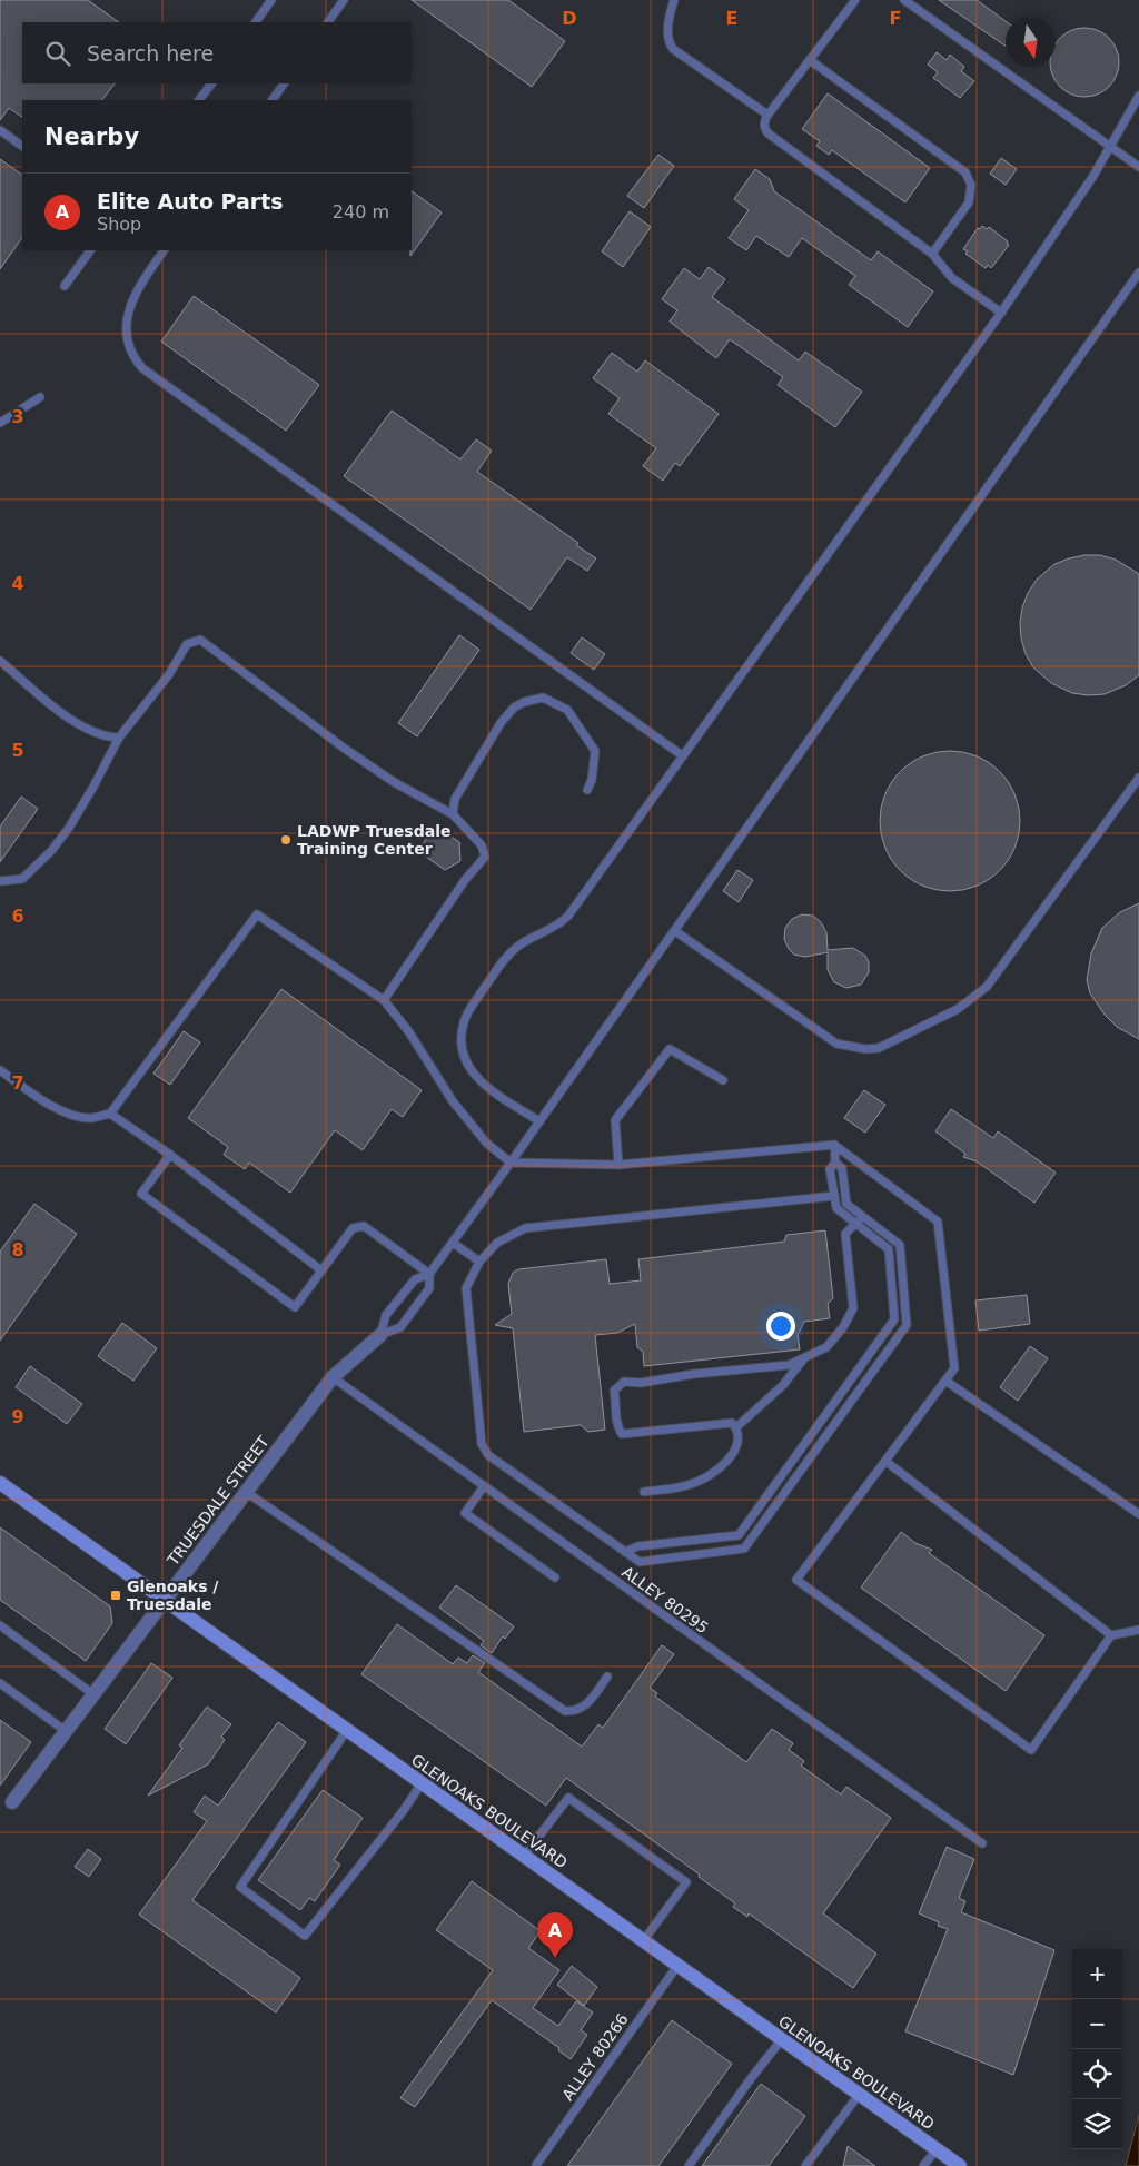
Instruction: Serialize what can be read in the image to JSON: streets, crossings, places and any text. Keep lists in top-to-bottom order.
{
  "streets": {
    "main road": ["GLENOAKS BOULEVARD"],
    "street": ["TRUESDALE STREET"],
    "lane": ["ALLEY 80295", "ALLEY 80266"]
  },
  "crossings": [
    ["TRUESDALE STREET", "ALLEY 80295"],
    ["TRUESDALE STREET", "GLENOAKS BOULEVARD"],
    ["GLENOAKS BOULEVARD", "ALLEY 80266"]
  ],
  "places": {
    "other": ["LADWP Truesdale Training Center"],
    "transit": ["Glenoaks / Truesdale"]
  },
  "north": "bottom",
  "page": {
    "search": "Search here",
    "heading": "Nearby",
    "list": [
      {
        "mark": "A",
        "name": "Elite Auto Parts",
        "note": "Shop",
        "value": "240 m"
      }
    ],
    "pins": "A",
    "map_buttons": ["+", "−"]
  },
  "grid": {
    "columns": ["D", "E", "F"],
    "rows": [
      "3",
      "4",
      "5",
      "6",
      "7",
      "8",
      "9"
    ]
  }
}
